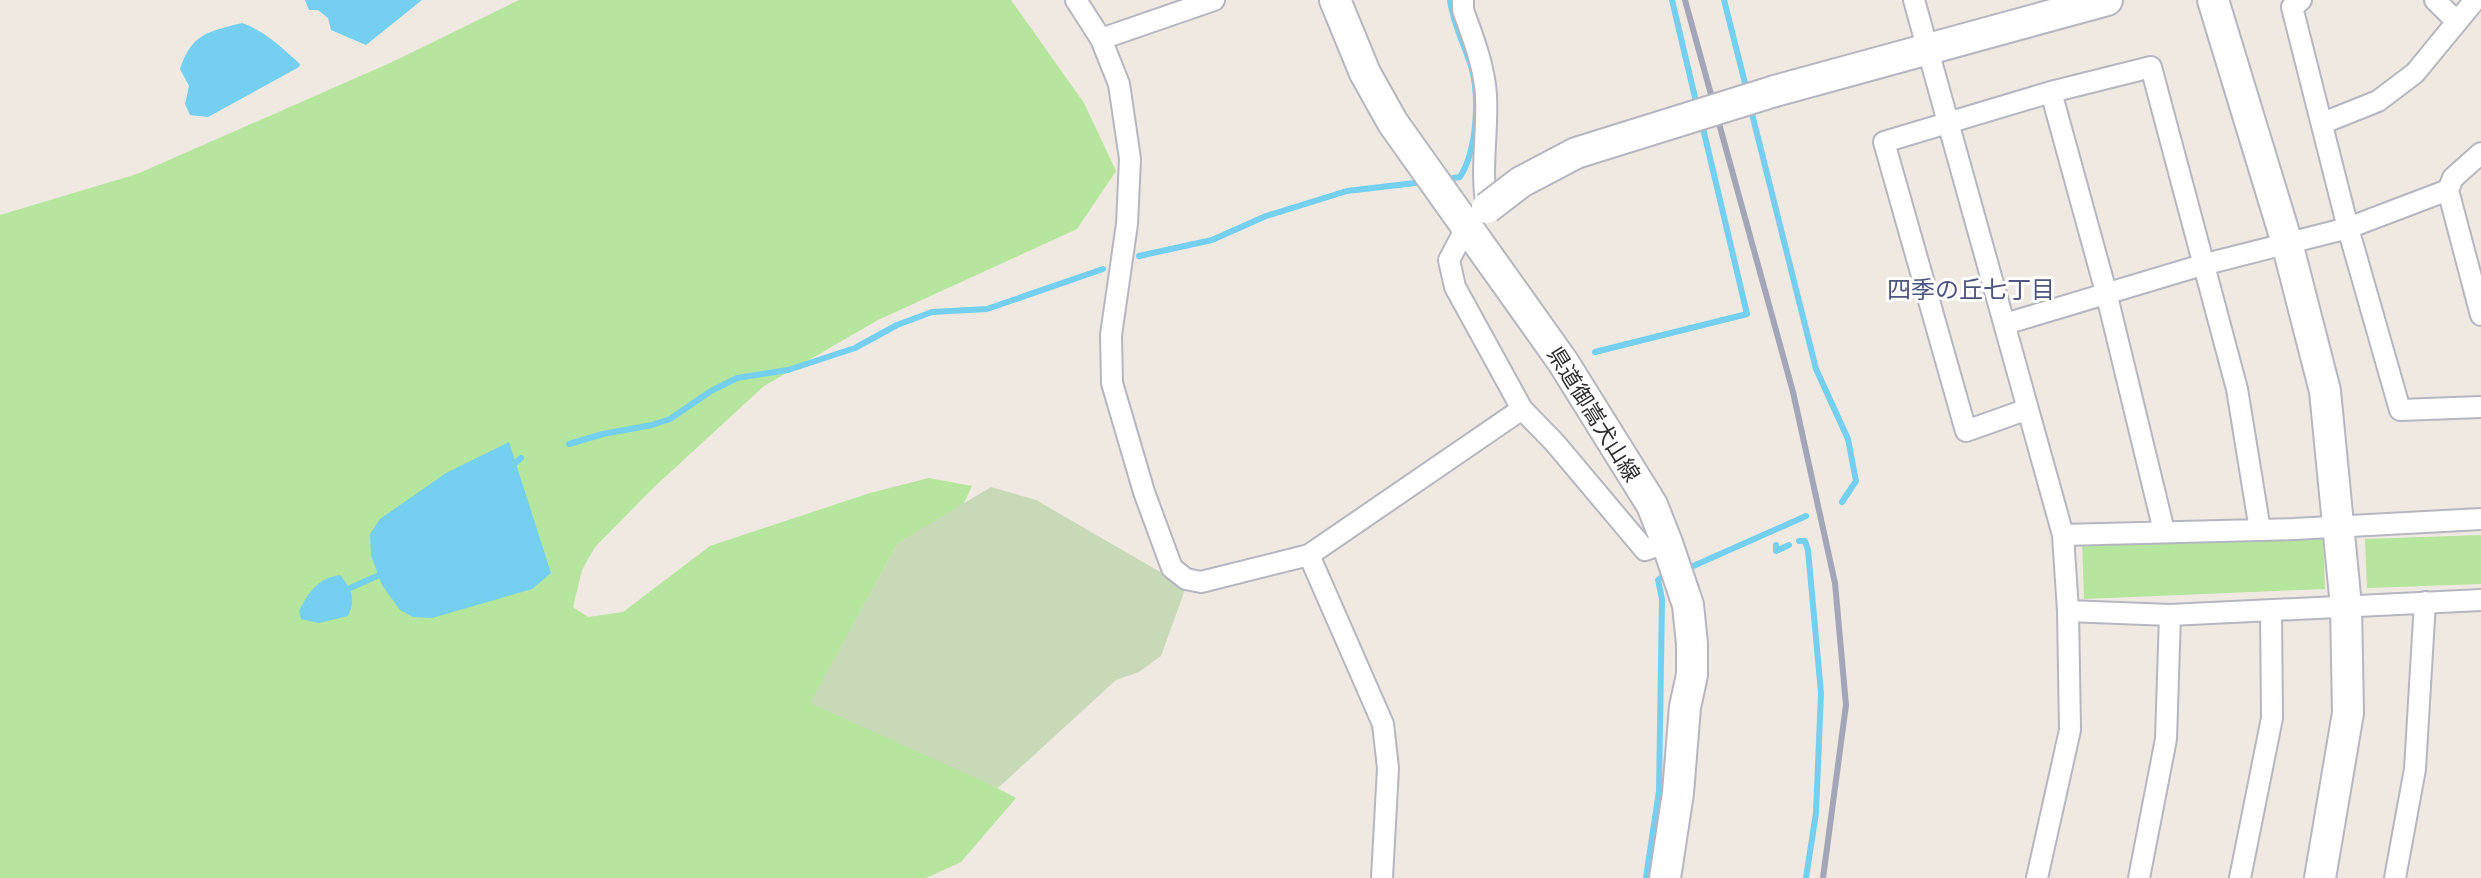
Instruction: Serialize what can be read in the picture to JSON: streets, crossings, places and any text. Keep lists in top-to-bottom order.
{
  "streets": {
    "street": ["県道御嵩犬山線"]
  },
  "districts": ["四季の丘七丁目"]
}
